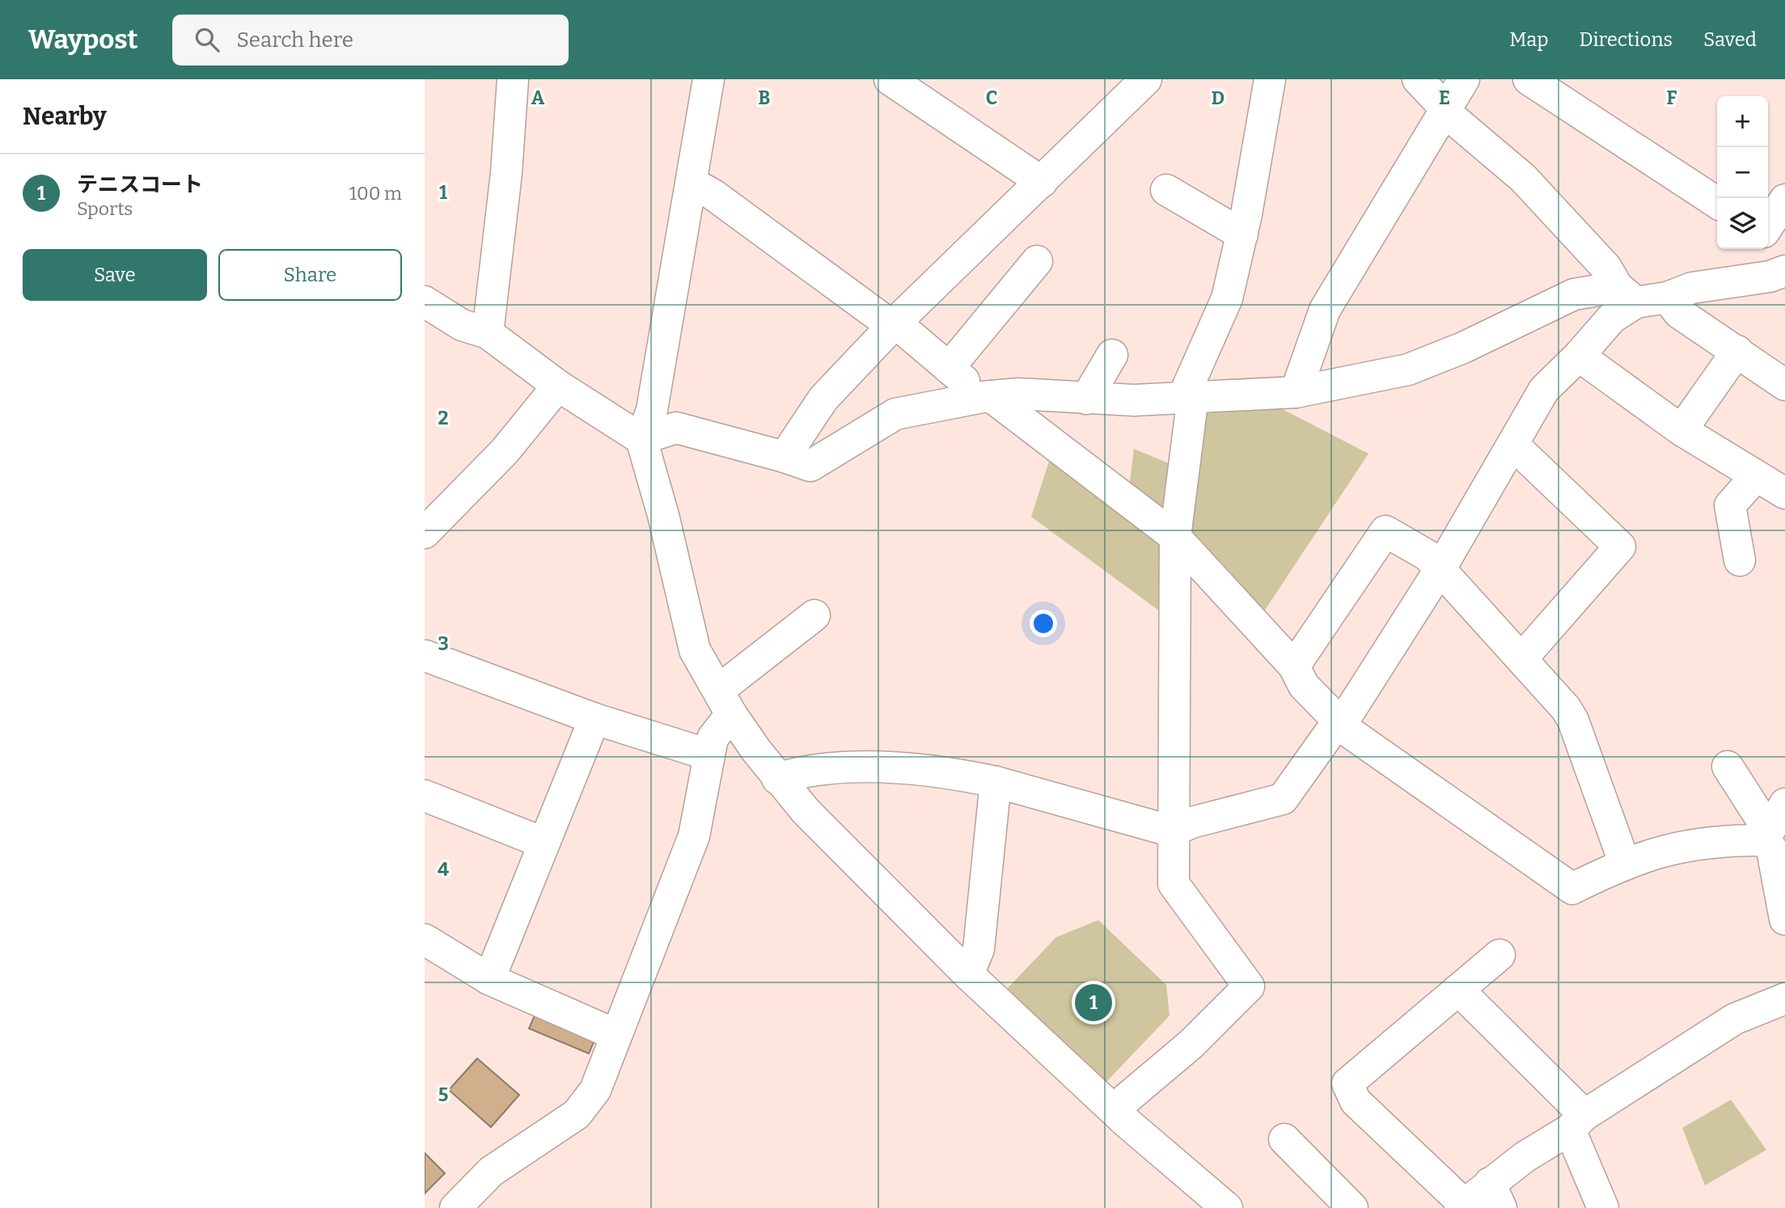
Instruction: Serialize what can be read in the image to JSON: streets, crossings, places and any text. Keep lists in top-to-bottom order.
{
  "page": {
    "header": "Waypost",
    "search": "Search here",
    "nav": ["Map", "Directions", "Saved"],
    "heading": "Nearby",
    "map_buttons": ["+", "−"],
    "list": [
      {
        "mark": "1",
        "name": "テニスコート",
        "note": "Sports",
        "value": "100 m"
      }
    ],
    "buttons": ["Save", "Share"],
    "pins": "1"
  },
  "grid": {
    "columns": [
      "A",
      "B",
      "C",
      "D",
      "E",
      "F"
    ],
    "rows": [
      "1",
      "2",
      "3",
      "4",
      "5"
    ]
  }
}
